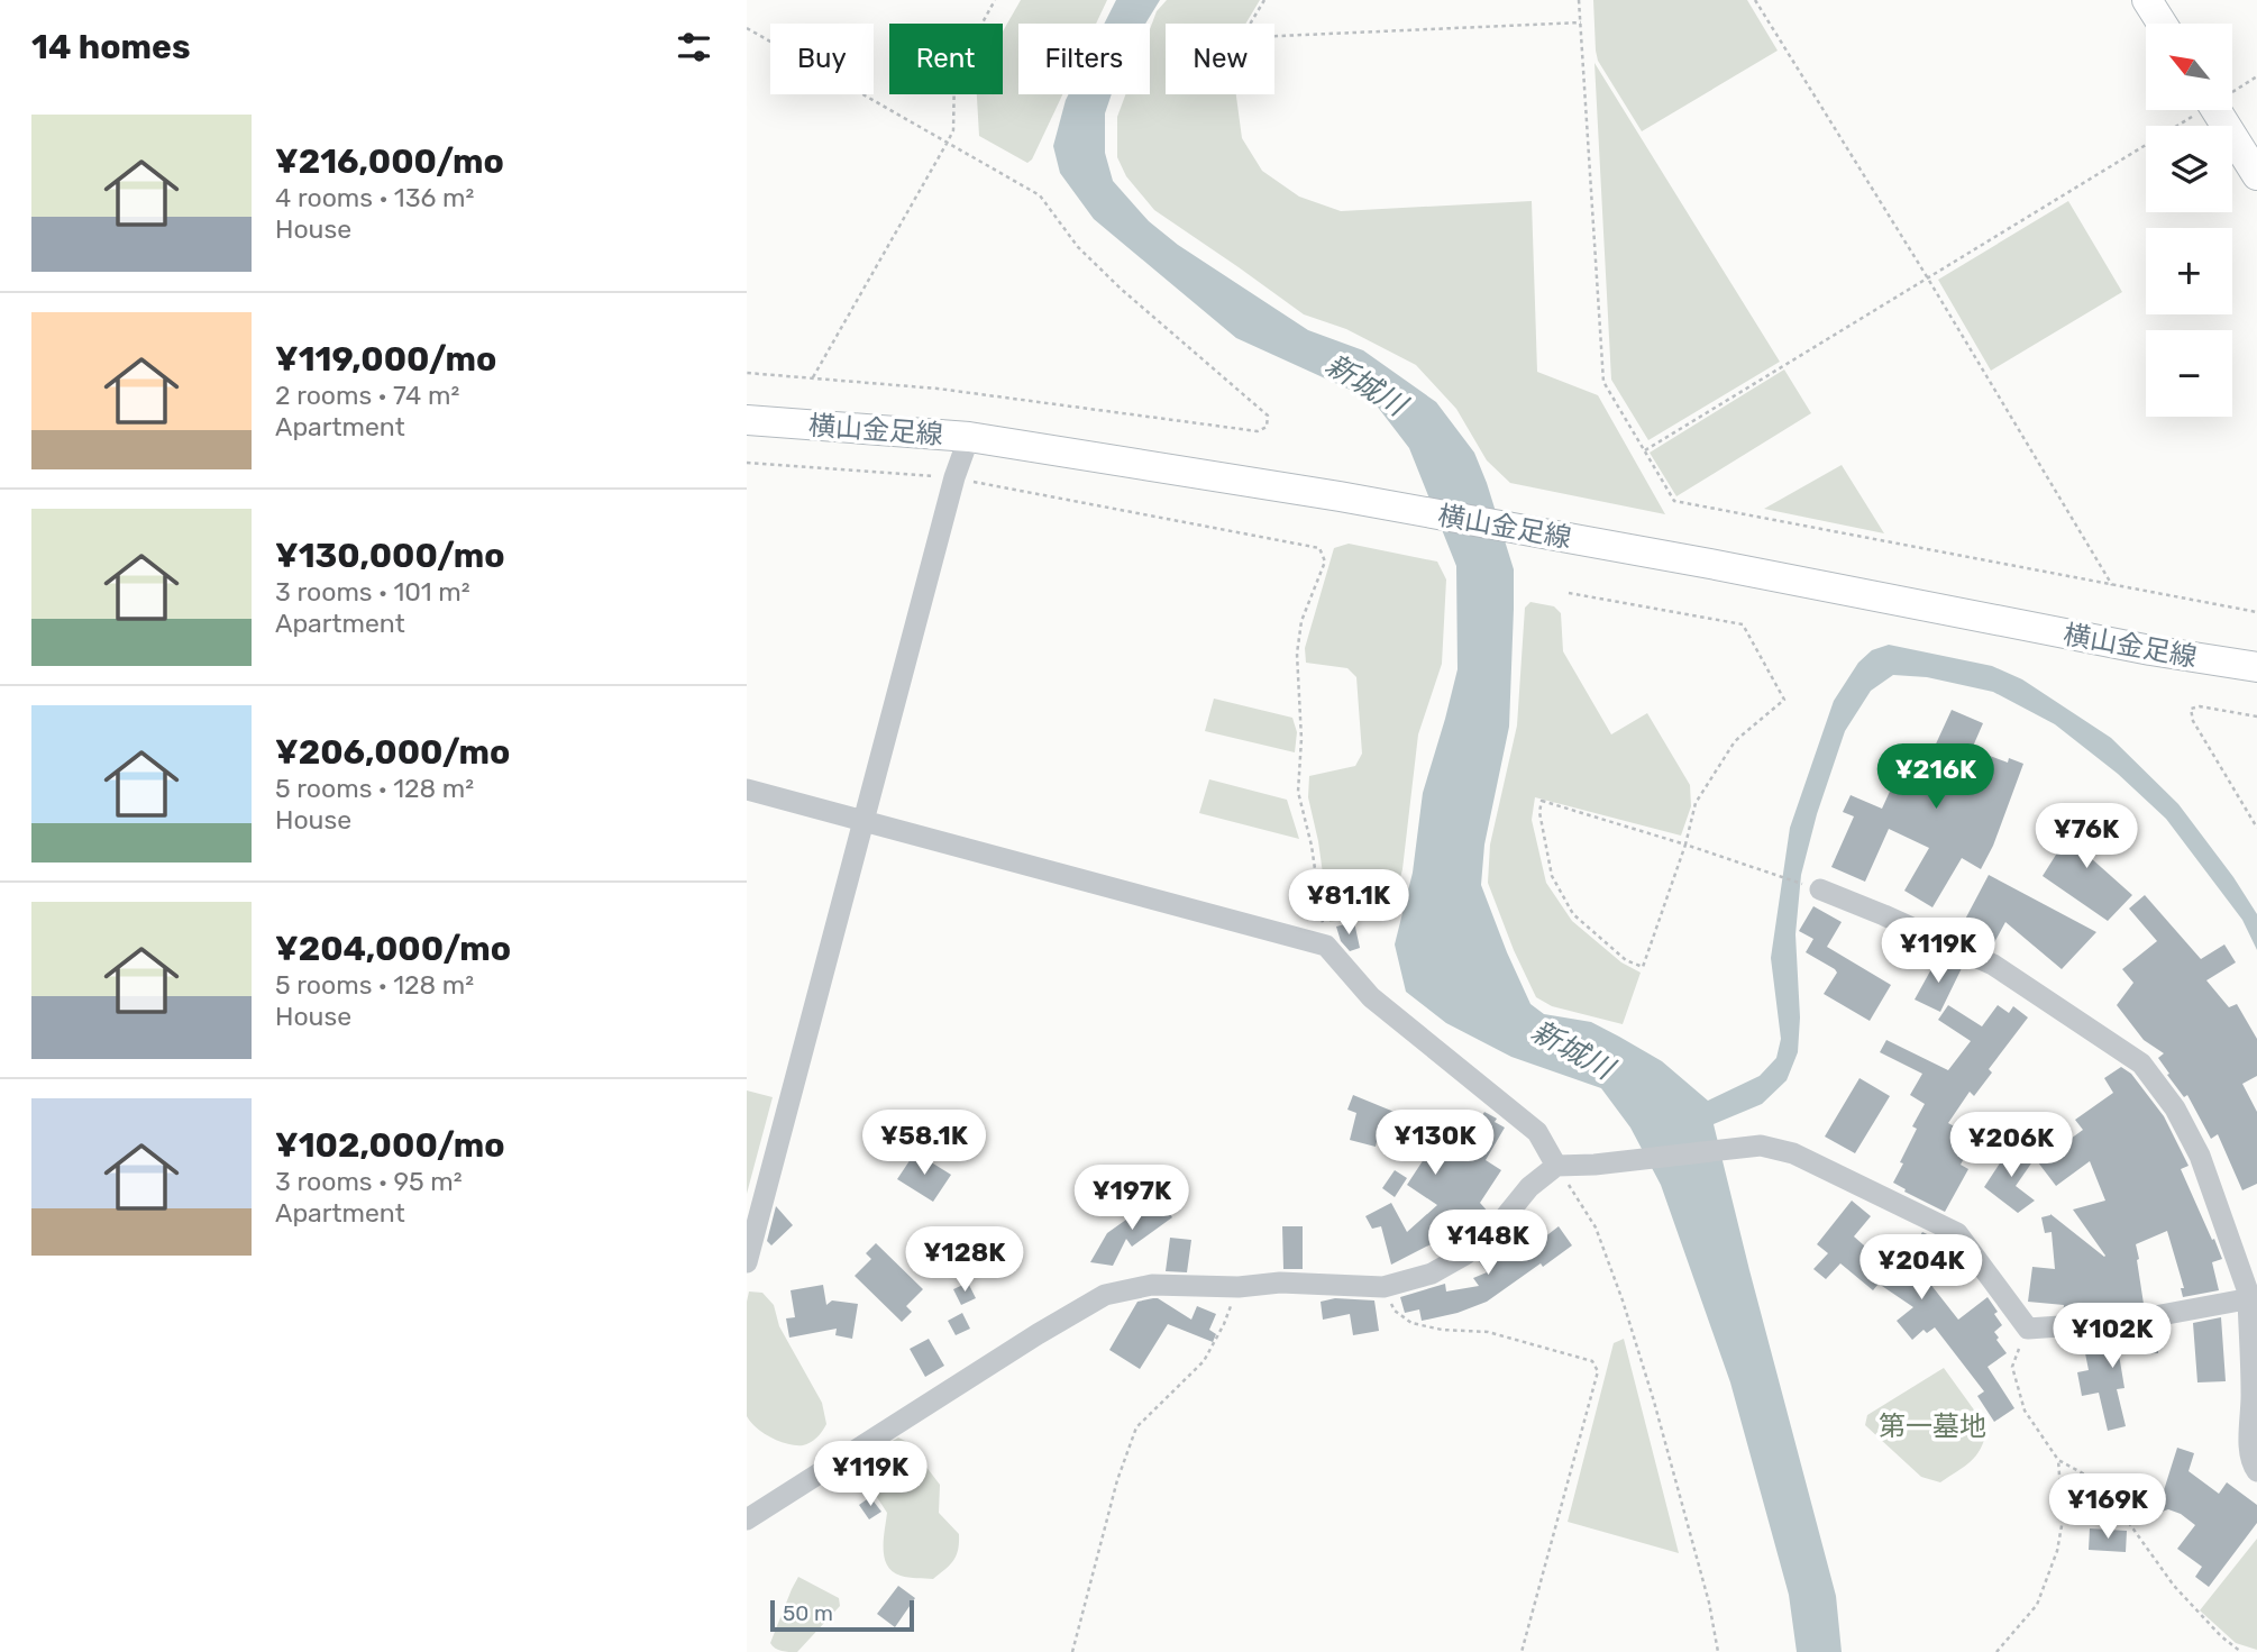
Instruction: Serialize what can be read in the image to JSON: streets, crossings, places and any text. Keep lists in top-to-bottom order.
{
  "streets": {
    "street": ["横山金足線"]
  },
  "water": ["新城川"],
  "parks": ["第一墓地"],
  "scale_bar": "50 m",
  "north": "top left",
  "page": {
    "heading": "14 homes",
    "map_buttons": ["+", "−"],
    "chip": [
      "Buy",
      "Rent",
      "Filters",
      "New"
    ],
    "list": [
      {
        "name": "¥216,000/mo",
        "note": "4 rooms · 136 m² · House"
      },
      {
        "name": "¥119,000/mo",
        "note": "2 rooms · 74 m² · Apartment"
      },
      {
        "name": "¥130,000/mo",
        "note": "3 rooms · 101 m² · Apartment"
      },
      {
        "name": "¥206,000/mo",
        "note": "5 rooms · 128 m² · House"
      },
      {
        "name": "¥204,000/mo",
        "note": "5 rooms · 128 m² · House"
      },
      {
        "name": "¥102,000/mo",
        "note": "3 rooms · 95 m² · Apartment"
      }
    ],
    "price": [
      "¥216K",
      "¥76K",
      "¥81.1K",
      "¥119K",
      "¥58.1K",
      "¥130K",
      "¥206K",
      "¥197K",
      "¥148K",
      "¥128K",
      "¥204K",
      "¥102K",
      "¥119K",
      "¥169K"
    ],
    "scale": "50 m"
  }
}
